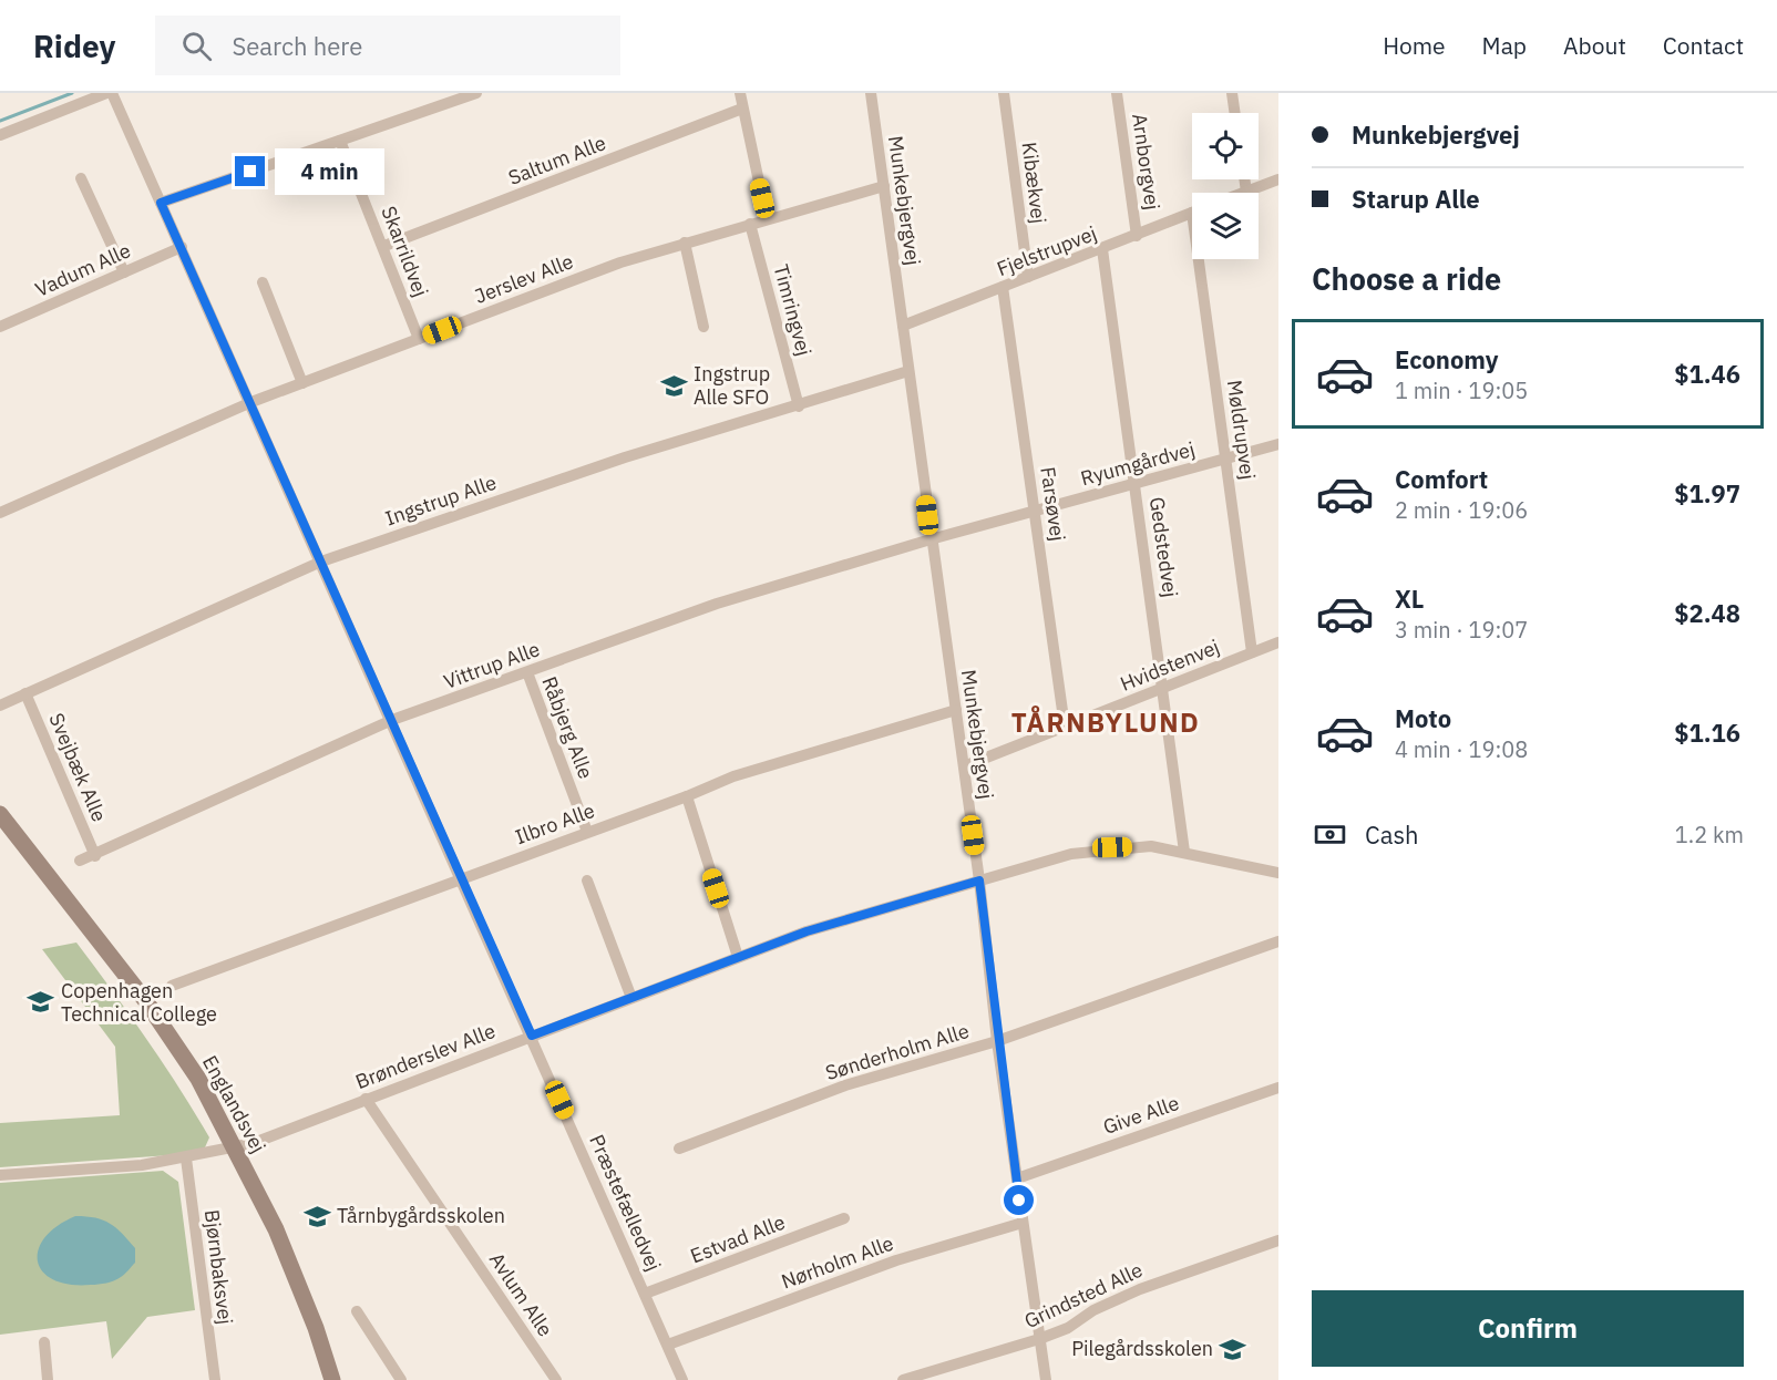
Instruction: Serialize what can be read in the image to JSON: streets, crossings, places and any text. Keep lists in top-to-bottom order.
{
  "streets": {
    "main road": ["Englandsvej"],
    "street": [
      "Saltum Alle",
      "Arnborgvej",
      "Kibækvej",
      "Munkebjergvej",
      "Skarrildvej",
      "Fjelstrupvej",
      "Vadum Alle",
      "Jerslev Alle",
      "Timringvej",
      "Møldrupvej",
      "Ryumgårdvej",
      "Ingstrup Alle",
      "Farsøvej",
      "Gedstedvej",
      "Vittrup Alle",
      "Hvidstenvej",
      "Råbjerg Alle",
      "Svejbæk Alle",
      "Ilbro Alle",
      "Sønderholm Alle",
      "Brønderslev Alle",
      "Give Alle",
      "Præstefælledvej",
      "Estvad Alle",
      "Nørholm Alle",
      "Bjørnbaksvej",
      "Avlum Alle",
      "Grindsted Alle"
    ]
  },
  "crossings": [
    ["Saltum Alle", "Skarrildvej"],
    ["Arnborgvej", "Fjelstrupvej"],
    ["Kibækvej", "Fjelstrupvej"],
    ["Munkebjergvej", "Fjelstrupvej"],
    ["Munkebjergvej", "Jerslev Alle"],
    ["Munkebjergvej", "Ryumgårdvej"],
    ["Munkebjergvej", "Ingstrup Alle"],
    ["Munkebjergvej", "Vittrup Alle"],
    ["Munkebjergvej", "Hvidstenvej"],
    ["Munkebjergvej", "Ilbro Alle"],
    ["Munkebjergvej", "Sønderholm Alle"],
    ["Munkebjergvej", "Brønderslev Alle"],
    ["Munkebjergvej", "Give Alle"],
    ["Munkebjergvej", "Nørholm Alle"],
    ["Munkebjergvej", "Grindsted Alle"],
    ["Skarrildvej", "Jerslev Alle"],
    ["Fjelstrupvej", "Farsøvej"],
    ["Fjelstrupvej", "Gedstedvej"],
    ["Vadum Alle", "Præstefælledvej"],
    ["Jerslev Alle", "Timringvej"],
    ["Jerslev Alle", "Præstefælledvej"],
    ["Timringvej", "Ingstrup Alle"],
    ["Møldrupvej", "Ryumgårdvej"],
    ["Møldrupvej", "Hvidstenvej"],
    ["Ryumgårdvej", "Farsøvej"],
    ["Ryumgårdvej", "Gedstedvej"],
    ["Ryumgårdvej", "Vittrup Alle"],
    ["Ingstrup Alle", "Svejbæk Alle"],
    ["Ingstrup Alle", "Præstefælledvej"],
    ["Farsøvej", "Hvidstenvej"],
    ["Gedstedvej", "Hvidstenvej"],
    ["Gedstedvej", "Brønderslev Alle"],
    ["Vittrup Alle", "Råbjerg Alle"],
    ["Vittrup Alle", "Svejbæk Alle"],
    ["Vittrup Alle", "Præstefælledvej"],
    ["Råbjerg Alle", "Ilbro Alle"],
    ["Ilbro Alle", "Præstefælledvej"],
    ["Brønderslev Alle", "Englandsvej"],
    ["Brønderslev Alle", "Præstefælledvej"],
    ["Brønderslev Alle", "Bjørnbaksvej"],
    ["Brønderslev Alle", "Avlum Alle"],
    ["Præstefælledvej", "Estvad Alle"],
    ["Præstefælledvej", "Nørholm Alle"]
  ],
  "districts": ["TÅRNBYLUND"],
  "places": {
    "school or university": [
      "Ingstrup Alle SFO",
      "Copenhagen Technical College",
      "Tårnbygårdsskolen",
      "Pilegårdsskolen"
    ]
  },
  "page": {
    "header": "Ridey",
    "search": "Search here",
    "nav": [
      "Home",
      "Map",
      "About",
      "Contact"
    ],
    "banner": ["Munkebjergvej", "Starup Alle"],
    "bubble": "4 min",
    "heading": "Choose a ride",
    "list": [
      {
        "name": "Economy",
        "note": "1 min · 19:05",
        "value": "$1.46"
      },
      {
        "name": "Comfort",
        "note": "2 min · 19:06",
        "value": "$1.97"
      },
      {
        "name": "XL",
        "note": "3 min · 19:07",
        "value": "$2.48"
      },
      {
        "name": "Moto",
        "note": "4 min · 19:08",
        "value": "$1.16"
      }
    ],
    "pay": ["Cash", "1.2 km"],
    "buttons": "Confirm"
  }
}
